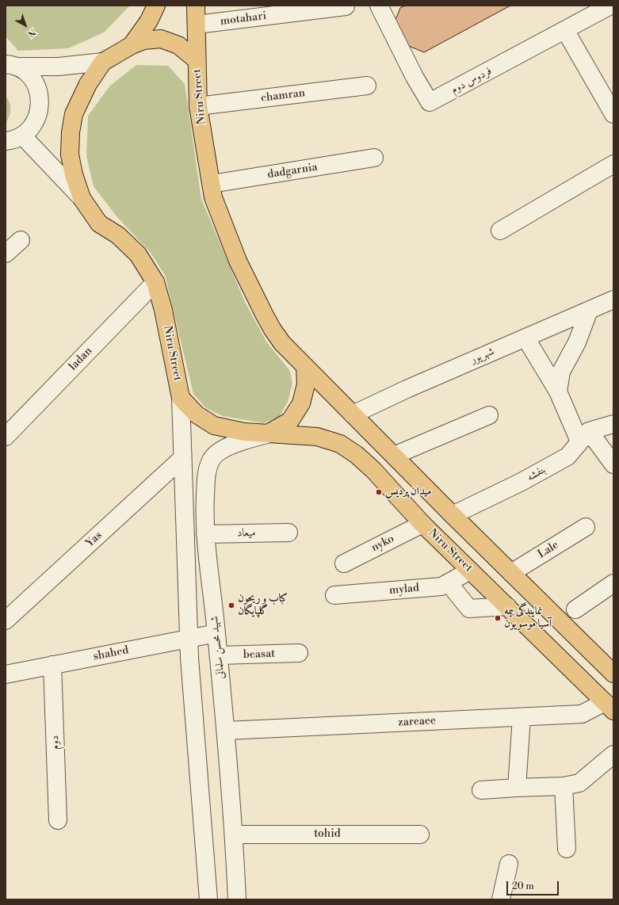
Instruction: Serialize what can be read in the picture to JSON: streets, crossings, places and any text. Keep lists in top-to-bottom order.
{
  "streets": {
    "main road": ["Niru Street"],
    "street": [
      "motahari",
      "فردوس دوم",
      "chamran",
      "dadgarnia",
      "شهریور",
      "ladan",
      "بنفشه",
      "میعاد",
      "Yas",
      "nyko",
      "Lale",
      "mylad",
      "شهید محسن سلمانی",
      "shahed",
      "beasat",
      "zareaee",
      "دوم",
      "tohid"
    ]
  },
  "crossings": [
    ["chamran", "Niru Street"],
    ["Niru Street", "dadgarnia"],
    ["Niru Street", "شهریور"],
    ["Niru Street", "ladan"],
    ["Niru Street", "بنفشه"],
    ["Niru Street", "nyko"],
    ["Niru Street", "Lale"],
    ["Niru Street", "mylad"],
    ["Niru Street", "شهید محسن سلمانی"],
    ["Niru Street", "zareaee"],
    ["میعاد", "شهید محسن سلمانی"],
    ["شهید محسن سلمانی", "shahed"],
    ["شهید محسن سلمانی", "beasat"],
    ["شهید محسن سلمانی", "zareaee"],
    ["شهید محسن سلمانی", "tohid"],
    ["shahed", "دوم"]
  ],
  "places": ["میدان پردیس", "کباب و ریحون گلپایگان", "نمایندگی بیمه آسیا موسویون"],
  "scale_bar": "20 m",
  "north": "bottom right"
}
